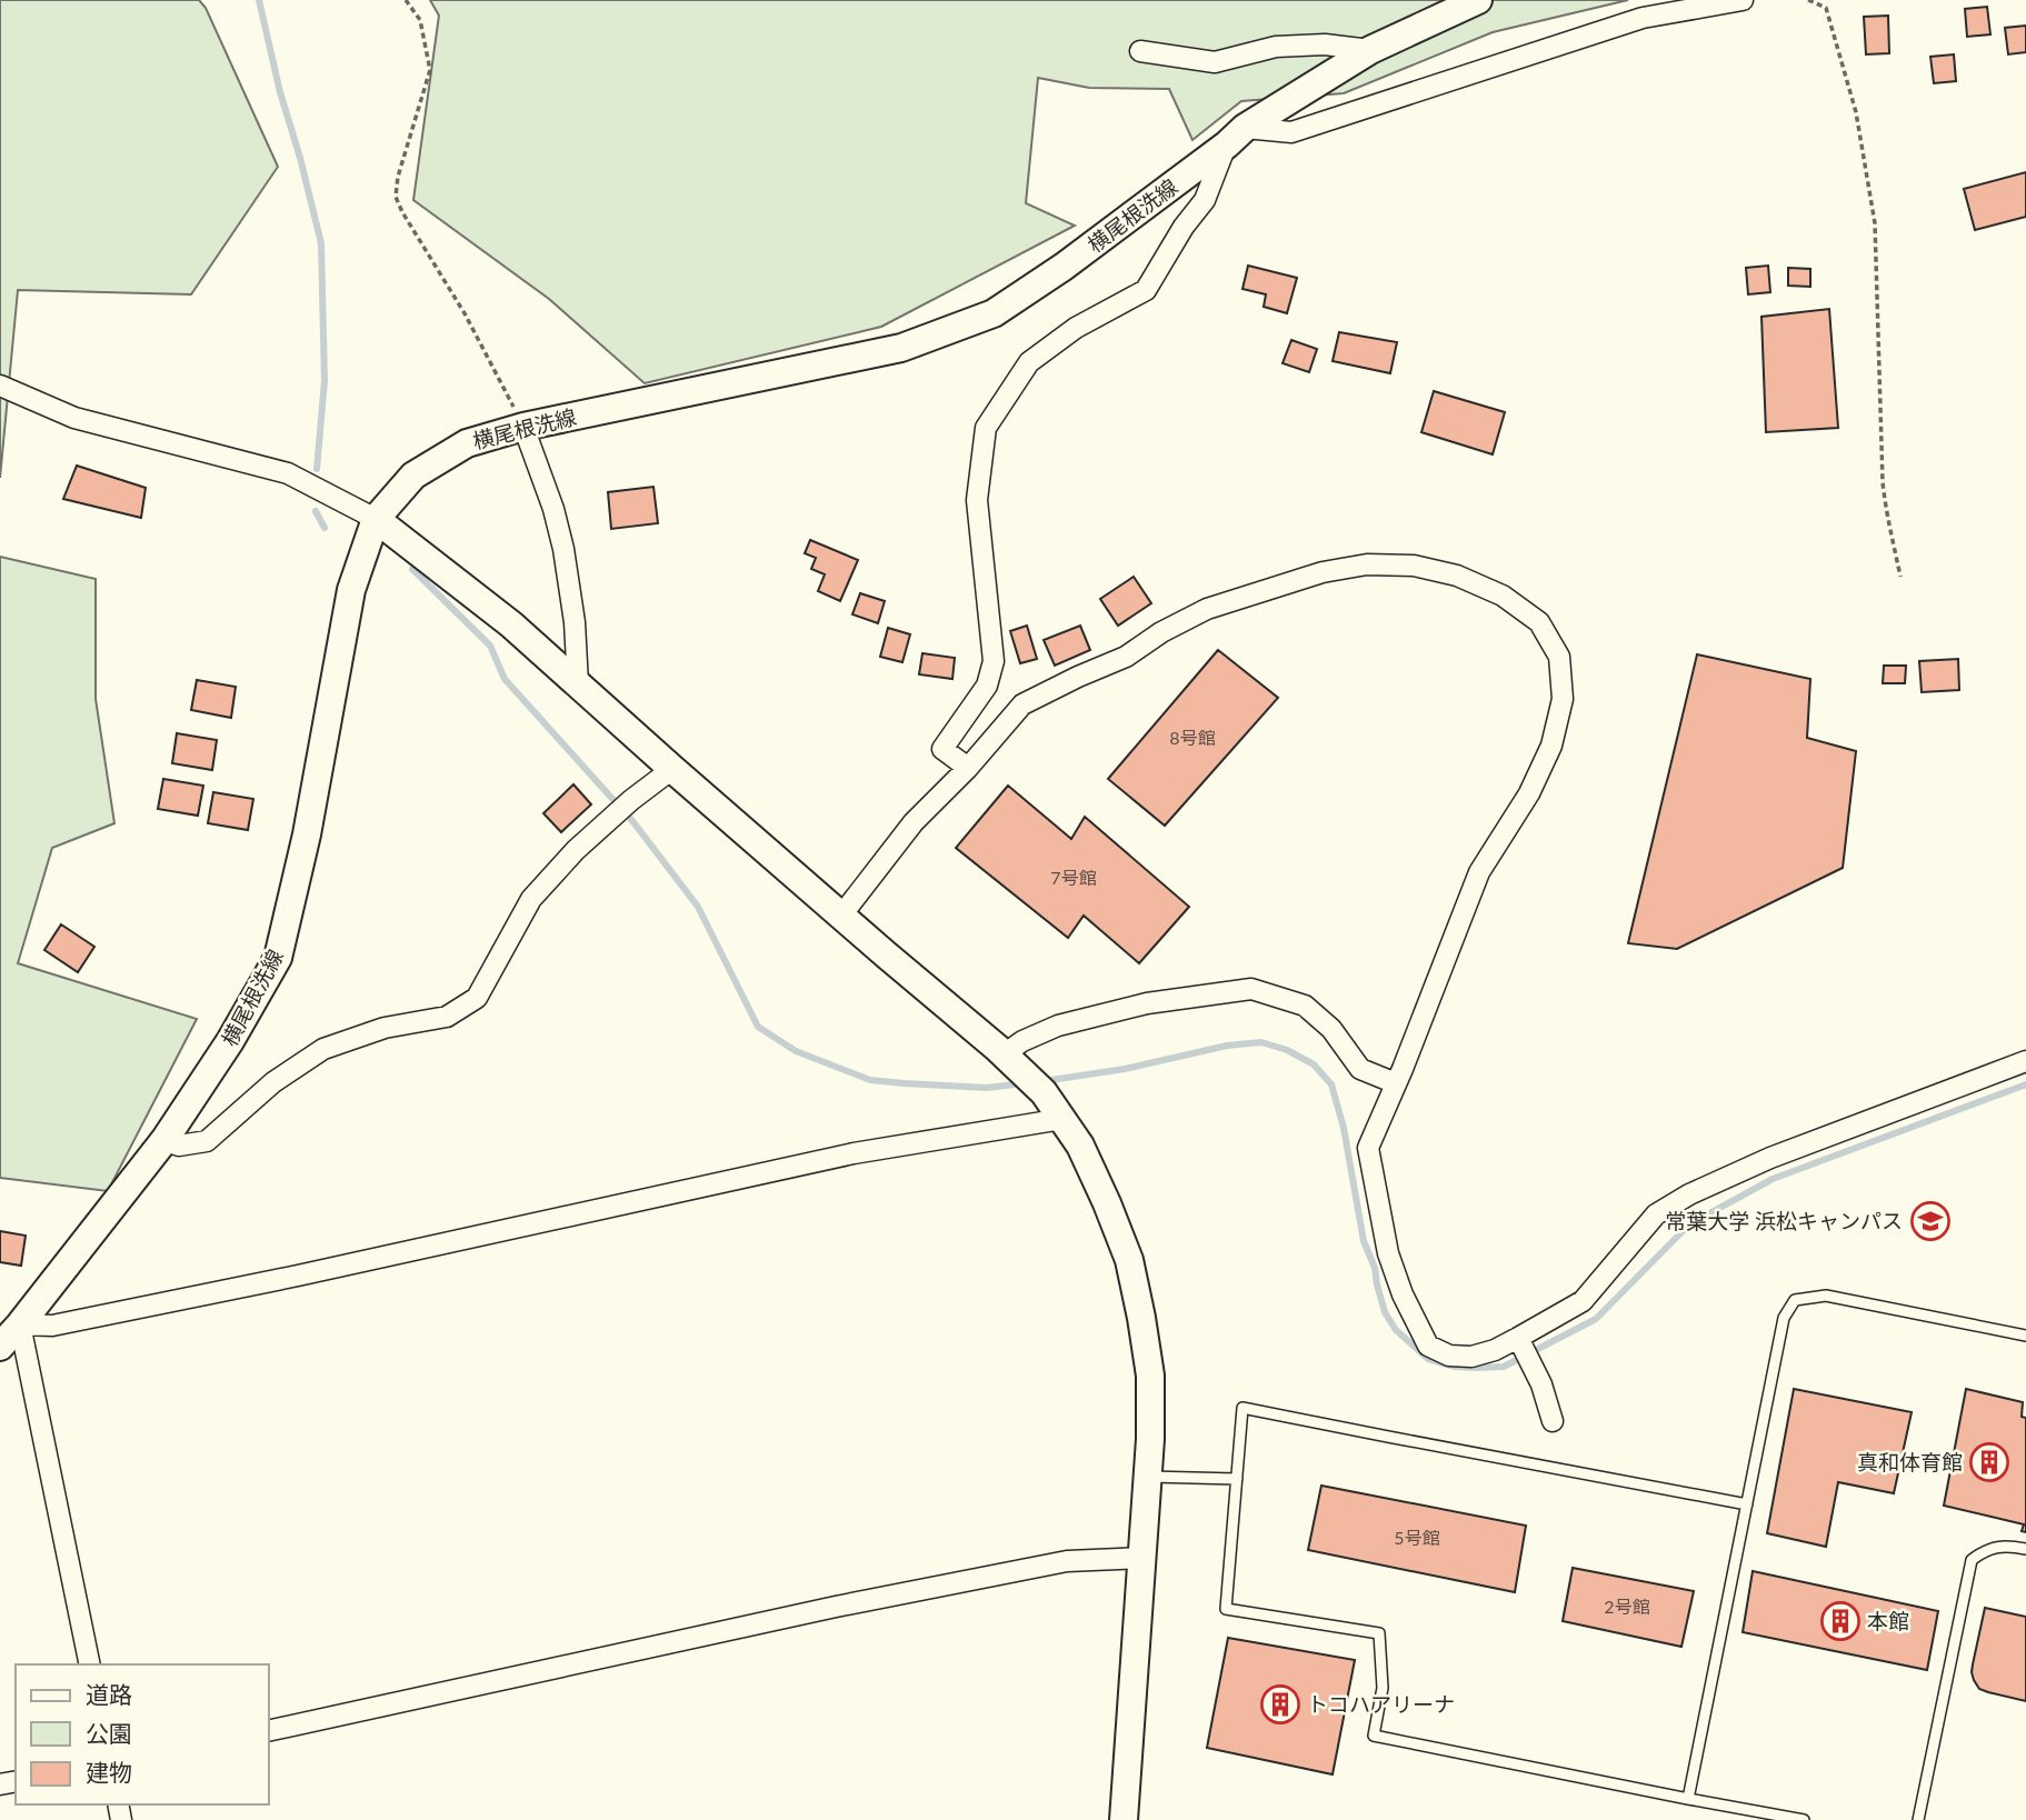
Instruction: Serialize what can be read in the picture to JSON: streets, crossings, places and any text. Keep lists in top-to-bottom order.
{
  "streets": {
    "main road": ["横尾根洗線"]
  },
  "places": {
    "school or university": ["常葉大学 浜松キャンパス"],
    "building": ["真和体育館", "本館", "トコハアリーナ"]
  },
  "house_numbers": [
    "8号館",
    "7号館",
    "5号館",
    "2号館"
  ],
  "legend": ["道路", "公園", "建物"]
}
